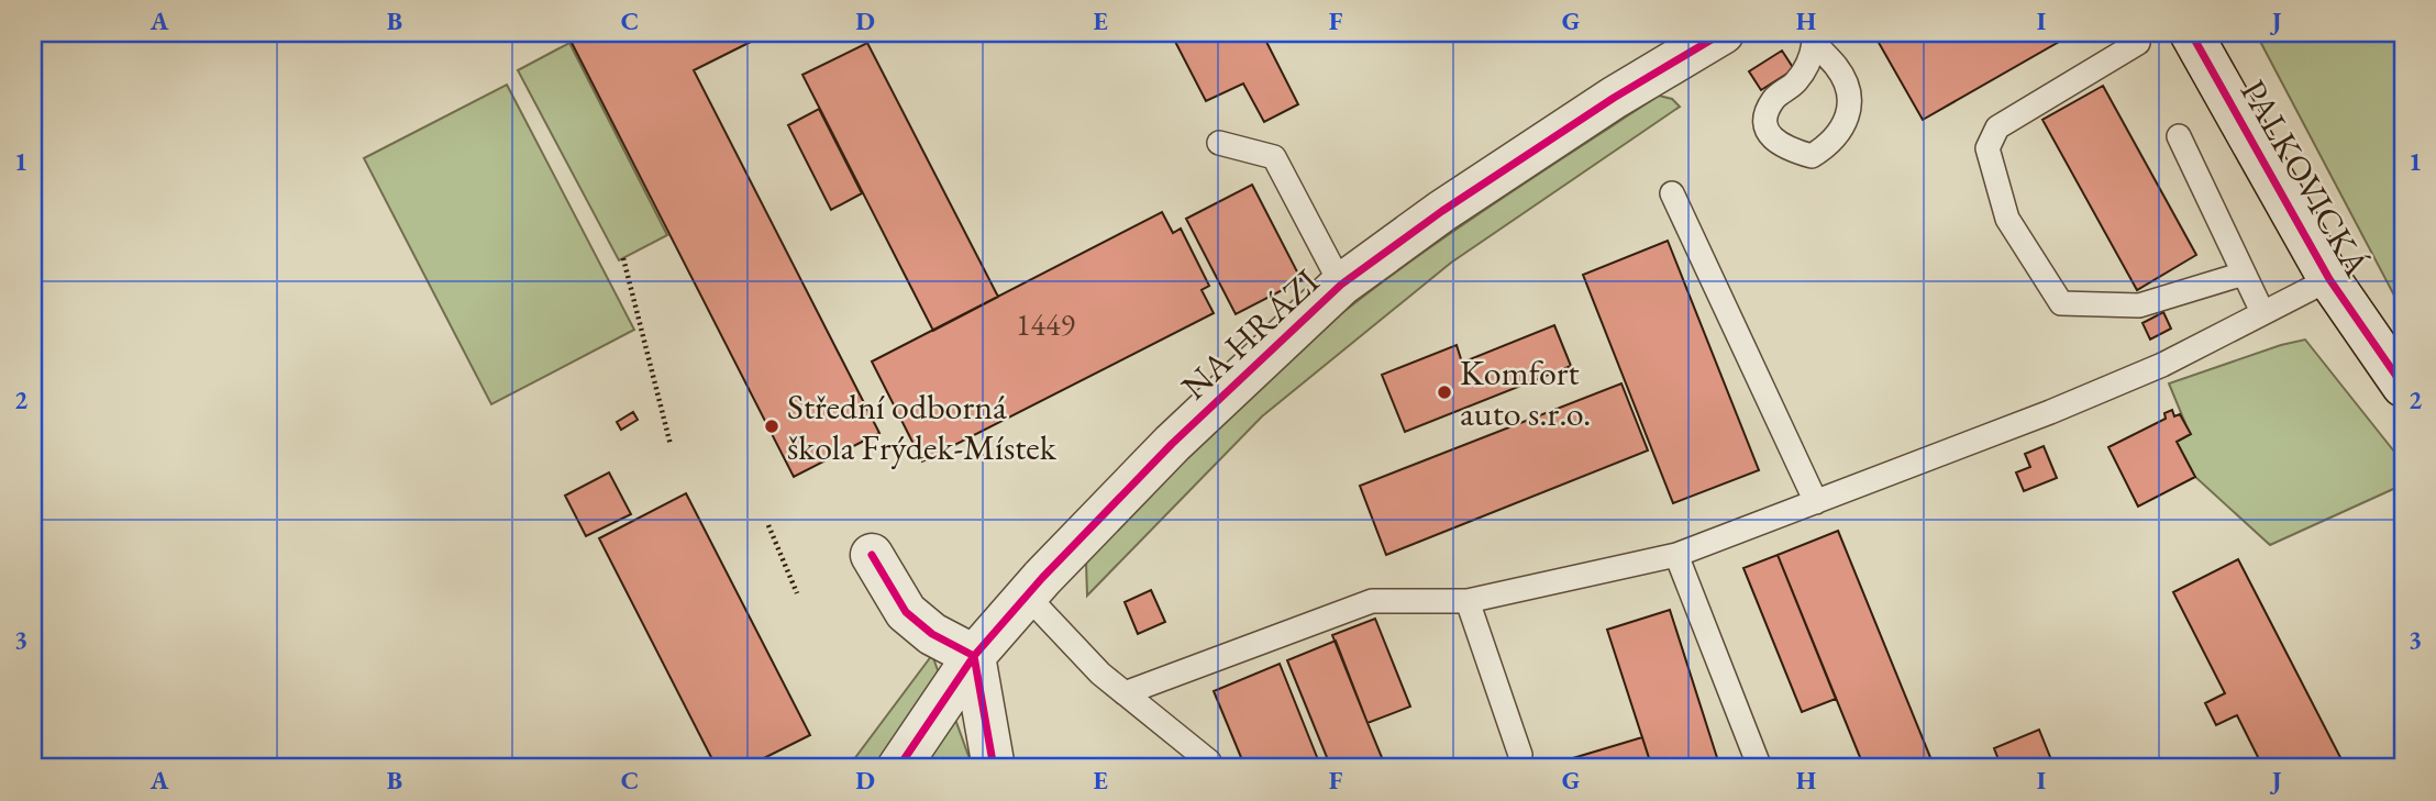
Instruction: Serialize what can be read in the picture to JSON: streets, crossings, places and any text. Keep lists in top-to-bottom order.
{
  "streets": {
    "street": ["PALKOVICKÁ", "NA HRÁZI"]
  },
  "places": ["Komfort auto s.r.o.", "Střední odborná škola Frýdek-Místek"],
  "house_numbers": ["1449"],
  "grid": {
    "columns": [
      "A",
      "B",
      "C",
      "D",
      "E",
      "F",
      "G",
      "H",
      "I",
      "J"
    ],
    "rows": ["1", "2", "3"]
  }
}
